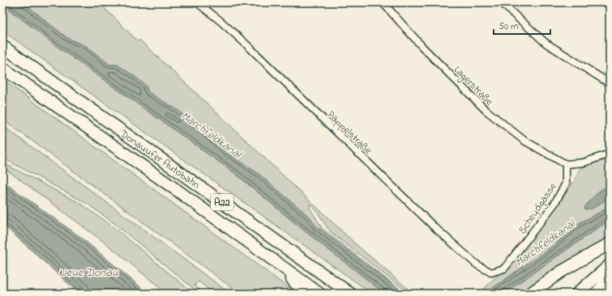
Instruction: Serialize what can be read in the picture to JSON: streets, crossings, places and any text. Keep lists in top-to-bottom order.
{
  "streets": {
    "highway": ["Donauufer Autobahn", "A22"],
    "street": ["Lagerstraße", "Pappelstraße", "Scheydgasse"]
  },
  "crossings": [
    ["Lagerstraße", "Scheydgasse"],
    ["Pappelstraße", "Scheydgasse"]
  ],
  "water": ["Marchfeldkanal", "Neue Donau"],
  "scale_bar": "50 m"
}
